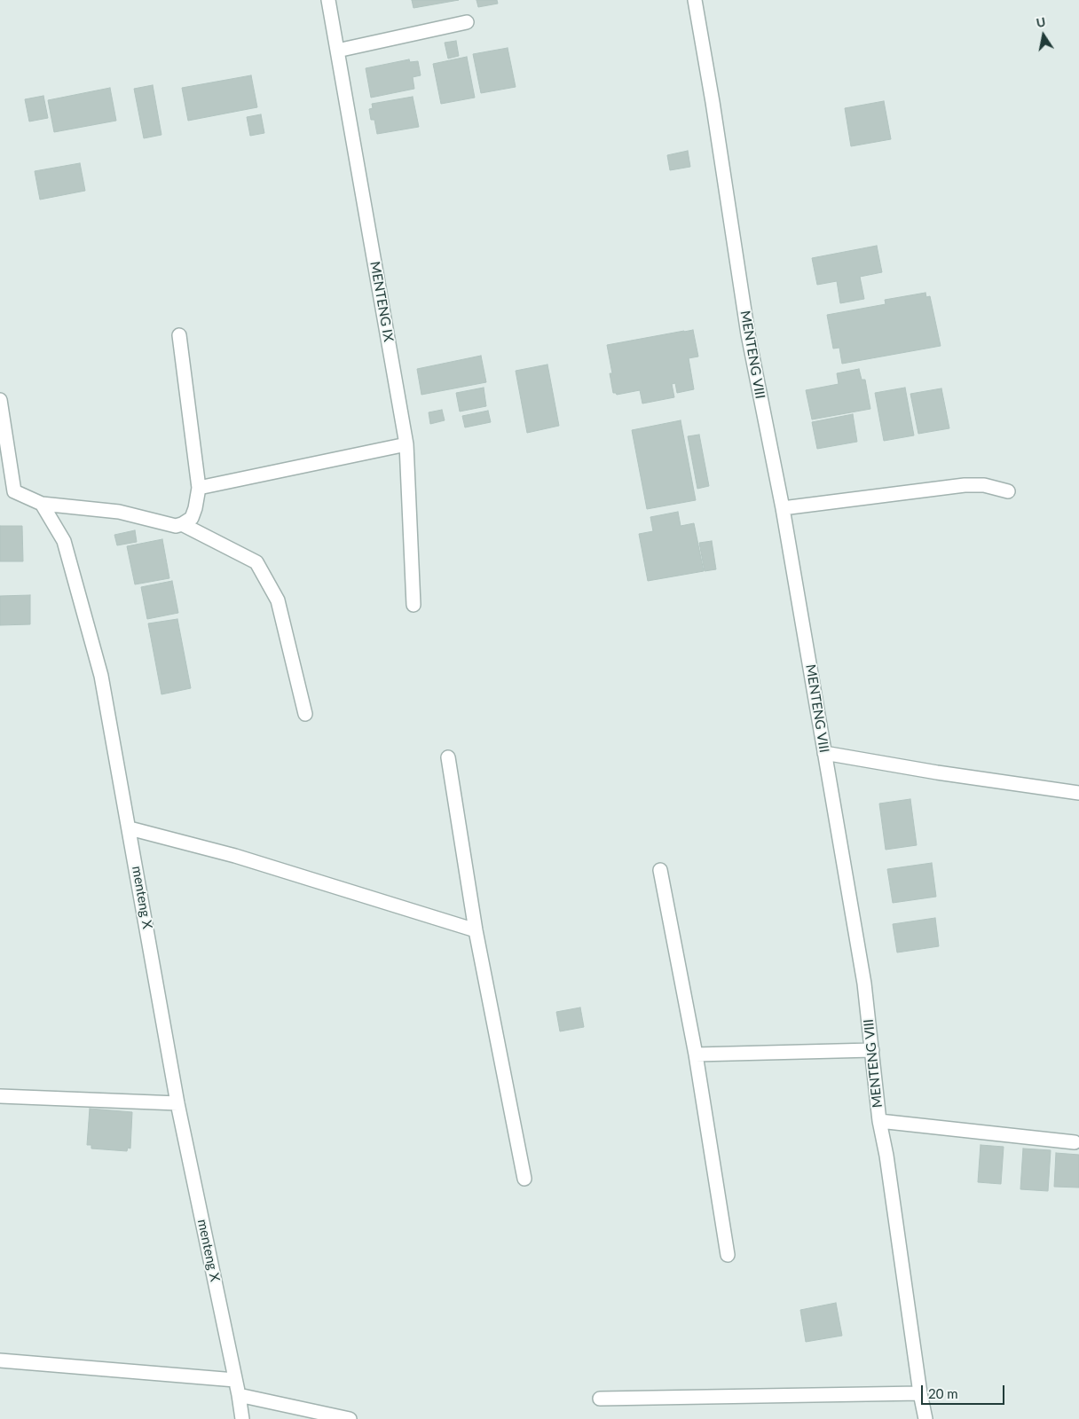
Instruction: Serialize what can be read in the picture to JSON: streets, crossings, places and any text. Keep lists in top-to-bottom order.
{
  "streets": {
    "street": ["MENTENG IX", "MENTENG VIII", "menteng X"]
  },
  "scale_bar": "20 m",
  "north": "top"
}
